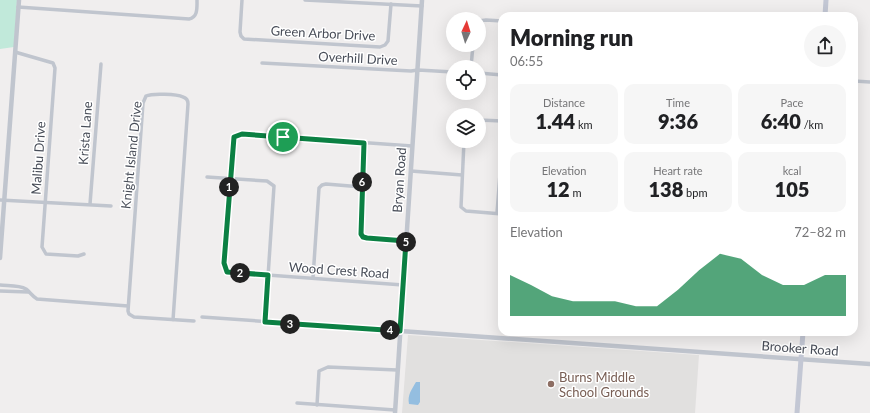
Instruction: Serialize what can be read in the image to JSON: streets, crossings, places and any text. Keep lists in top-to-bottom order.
{
  "streets": {
    "street": [
      "Green Arbor Drive",
      "Overhill Drive",
      "Krista Lane",
      "Knight Island Drive",
      "Malibu Drive",
      "Bryan Road",
      "Wood Crest Road",
      "Brooker Road"
    ]
  },
  "crossings": [
    ["Overhill Drive", "Bryan Road"],
    ["Bryan Road", "Wood Crest Road"],
    ["Bryan Road", "Brooker Road"]
  ],
  "places": ["Burns Middle School Grounds"],
  "north": "top",
  "page": {
    "heading": ["Morning run", "06:55"],
    "stats": [
      ["Distance", "1.44 km"],
      ["Time", "9:36"],
      ["Pace", "6:40 /km"],
      ["Elevation", "12 m"],
      ["Heart rate", "138 bpm"],
      ["kcal", "105"]
    ],
    "pins": [
      "6",
      "1",
      "5",
      "2",
      "3",
      "4"
    ],
    "chart": ["Elevation", "72–82 m"]
  }
}
